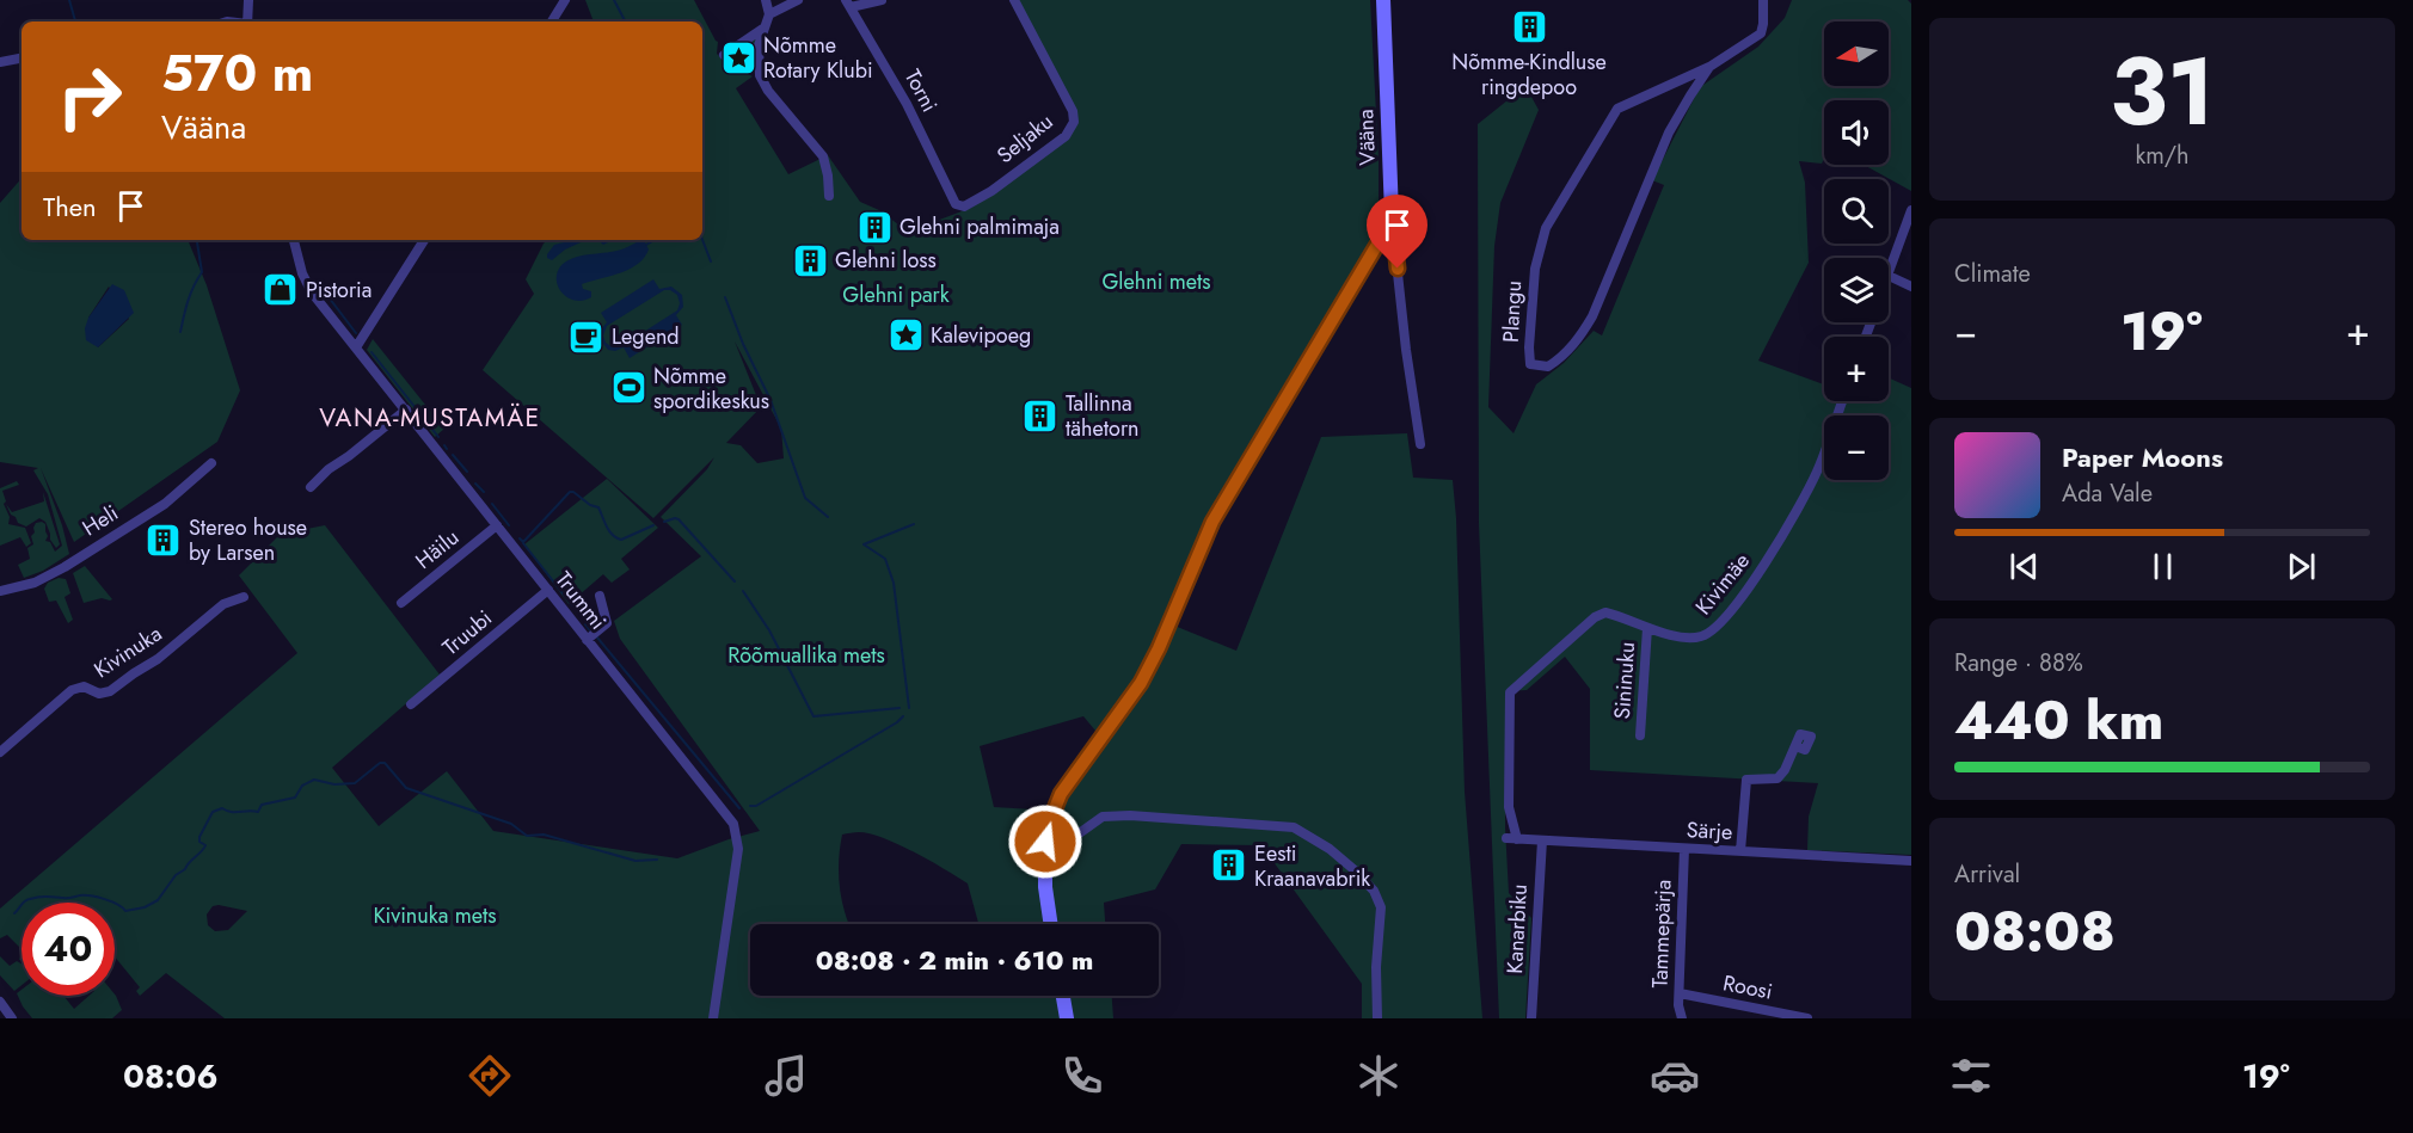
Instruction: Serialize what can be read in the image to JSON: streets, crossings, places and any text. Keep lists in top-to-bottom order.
{
  "streets": {
    "street": [
      "Torni",
      "Vääna",
      "Seljaku",
      "Plangu",
      "Heli",
      "Häilu",
      "Kivimäe",
      "Trummi",
      "Truubi",
      "Kivinuka",
      "Sininuku",
      "Särje",
      "Kanarbiku",
      "Tammepärja",
      "Roosi"
    ]
  },
  "crossings": [
    ["Torni", "Seljaku"],
    ["Häilu", "Trummi"],
    ["Kivimäe", "Sininuku"],
    ["Kivimäe", "Särje"],
    ["Trummi", "Truubi"],
    ["Särje", "Kanarbiku"],
    ["Särje", "Tammepärja"],
    ["Tammepärja", "Roosi"]
  ],
  "districts": ["VANA-MUSTAMÄE"],
  "parks": [
    "Glehni mets",
    "Glehni park",
    "Rõõmuallika mets",
    "Kivinuka mets"
  ],
  "places": {
    "building": [
      "Nõmme-Kindluse ringdepoo",
      "Glehni palmimaja",
      "Glehni loss",
      "Tallinna tähetorn",
      "Stereo house by Larsen",
      "Eesti Kraanavabrik"
    ],
    "place": ["Nõmme Rotary Klubi", "Kalevipoeg"],
    "shop": ["Pistoria"],
    "cafe": ["Legend"],
    "sports": ["Nõmme spordikeskus"]
  },
  "north": "left",
  "page": {
    "tile": [
      ["31", "km/h"],
      "Climate",
      ["Range · 88%", "440 km"],
      ["Arrival", "08:08"]
    ],
    "map_buttons": ["+", "−"],
    "turn": ["570 m", "Vääna"],
    "then": "Then",
    "heat": ["−", "19°", "+"],
    "song": ["Paper Moons", "Ada Vale"],
    "limit": "40",
    "trip": "08:08 · 2 min · 610 m",
    "tabs": ["08:06", "19°"]
  }
}
